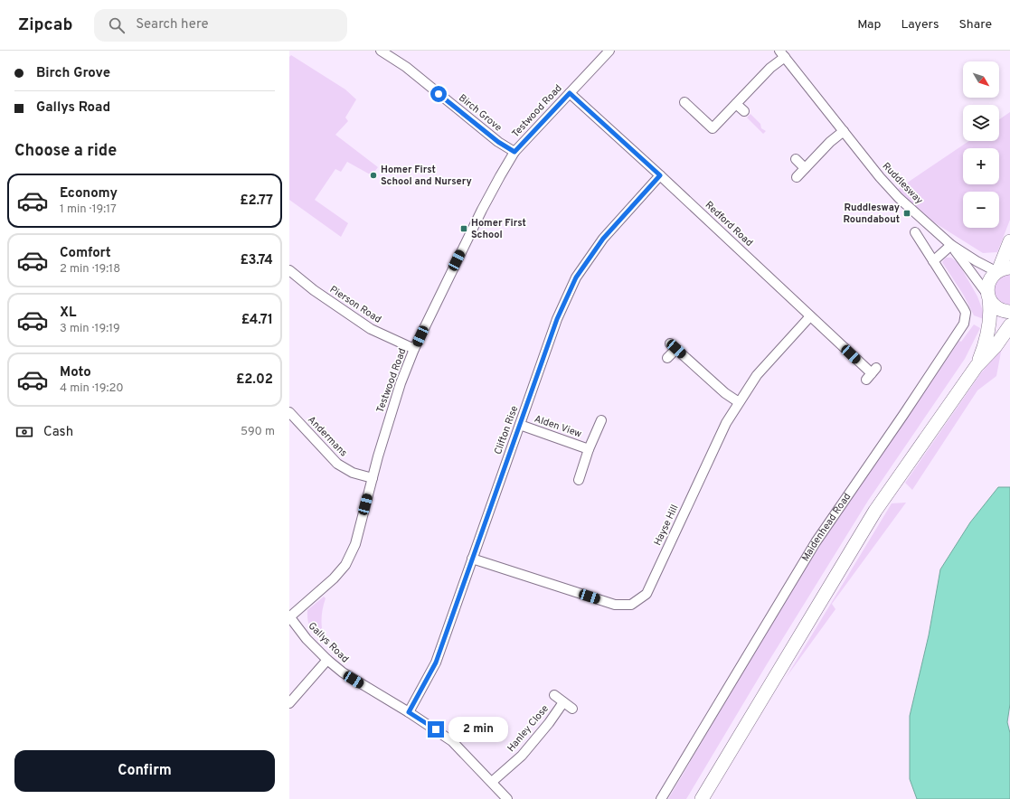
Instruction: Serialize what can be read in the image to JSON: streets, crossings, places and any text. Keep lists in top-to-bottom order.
{
  "streets": {
    "street": [
      "Testwood Road",
      "Birch Grove",
      "Ruddlesway",
      "Redford Road",
      "Pierson Road",
      "Alden View",
      "Clifton Rise",
      "Andermans",
      "Hayse Hill",
      "Maidenhead Road",
      "Gallys Road",
      "Hanley Close"
    ]
  },
  "crossings": [
    ["Testwood Road", "Birch Grove"],
    ["Testwood Road", "Redford Road"],
    ["Testwood Road", "Pierson Road"],
    ["Testwood Road", "Andermans"],
    ["Testwood Road", "Gallys Road"],
    ["Redford Road", "Clifton Rise"],
    ["Redford Road", "Hayse Hill"],
    ["Alden View", "Clifton Rise"],
    ["Clifton Rise", "Hayse Hill"],
    ["Clifton Rise", "Gallys Road"],
    ["Gallys Road", "Hanley Close"]
  ],
  "places": {
    "other": ["Homer First School and Nursery"],
    "transit": ["Ruddlesway Roundabout", "Homer First School"]
  },
  "north": "bottom right",
  "page": {
    "header": "Zipcab",
    "search": "Search here",
    "nav": ["Map", "Layers", "Share"],
    "banner": ["Birch Grove", "Gallys Road"],
    "map_buttons": ["+", "−"],
    "heading": "Choose a ride",
    "list": [
      {
        "name": "Economy",
        "note": "1 min · 19:17",
        "value": "£2.77"
      },
      {
        "name": "Comfort",
        "note": "2 min · 19:18",
        "value": "£3.74"
      },
      {
        "name": "XL",
        "note": "3 min · 19:19",
        "value": "£4.71"
      },
      {
        "name": "Moto",
        "note": "4 min · 19:20",
        "value": "£2.02"
      }
    ],
    "pay": ["Cash", "590 m"],
    "bubble": "2 min",
    "buttons": "Confirm"
  }
}
